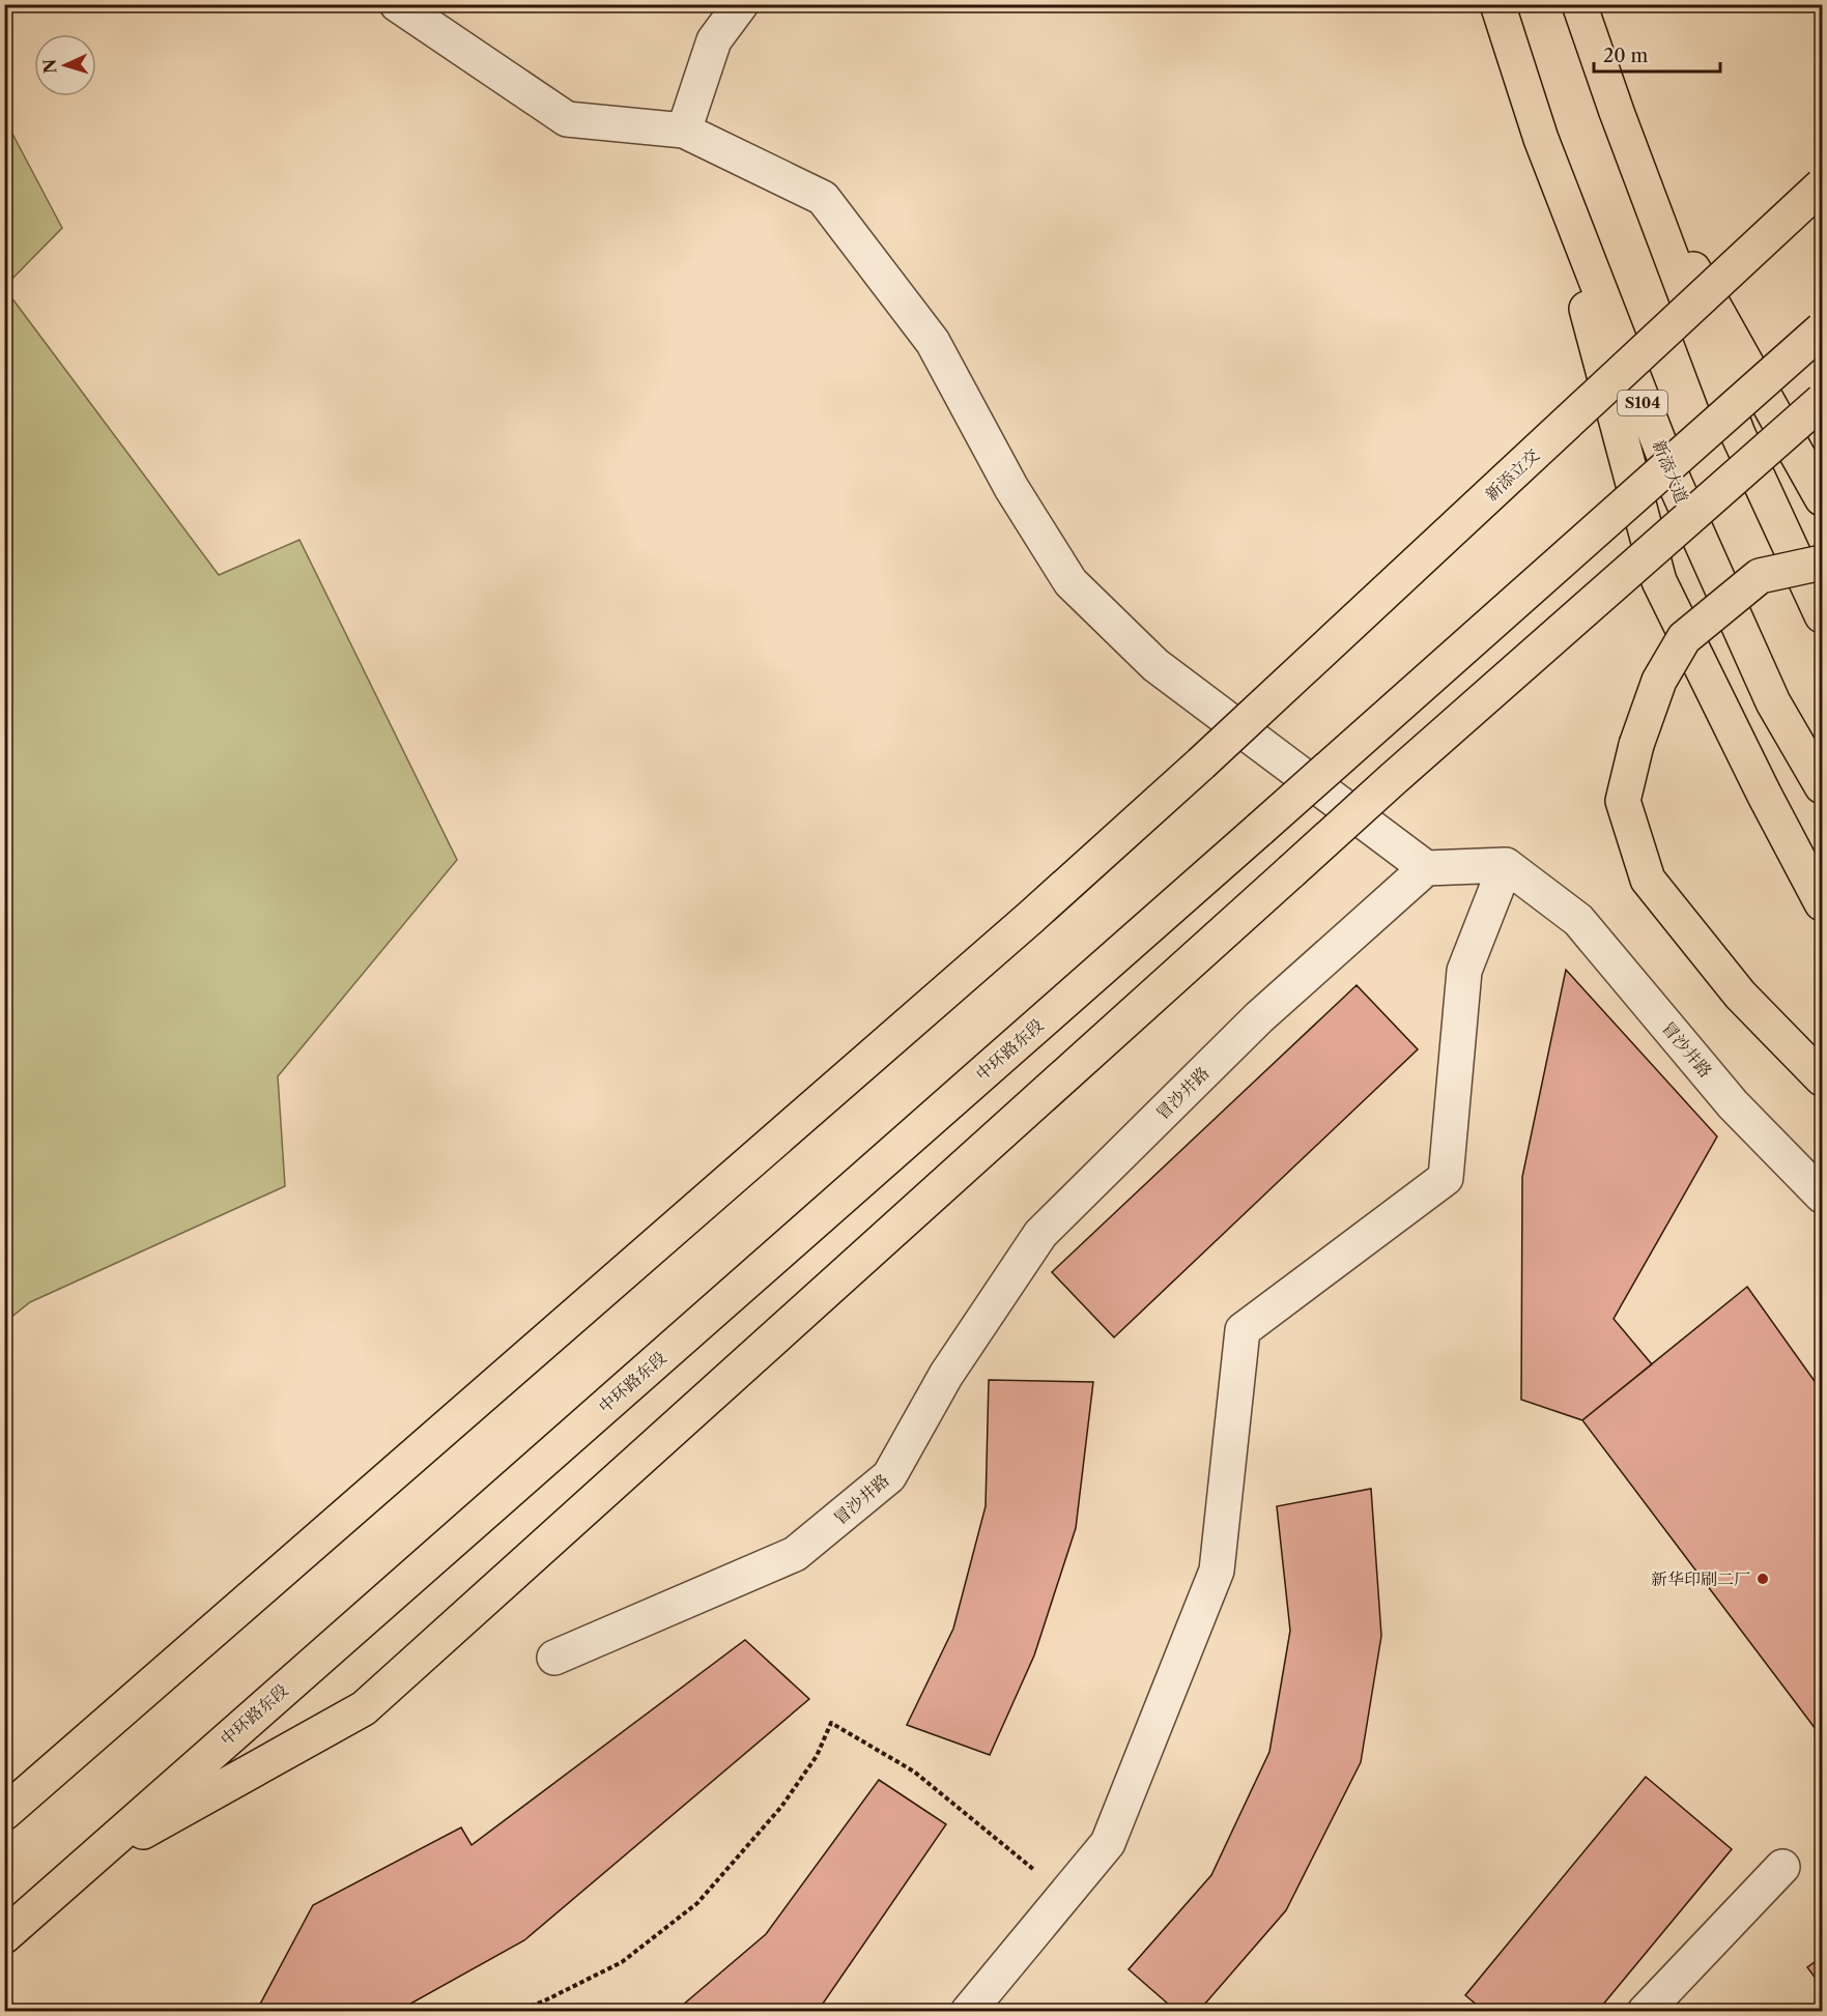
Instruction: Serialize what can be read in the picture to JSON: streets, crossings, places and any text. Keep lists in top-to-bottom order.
{
  "streets": {
    "main road": [
      "S104",
      "新添大道",
      "新添立交",
      "中环路东段"
    ],
    "street": ["冒沙井路"]
  },
  "places": ["新华印刷二厂"],
  "scale_bar": "20 m",
  "north": "left"
}
